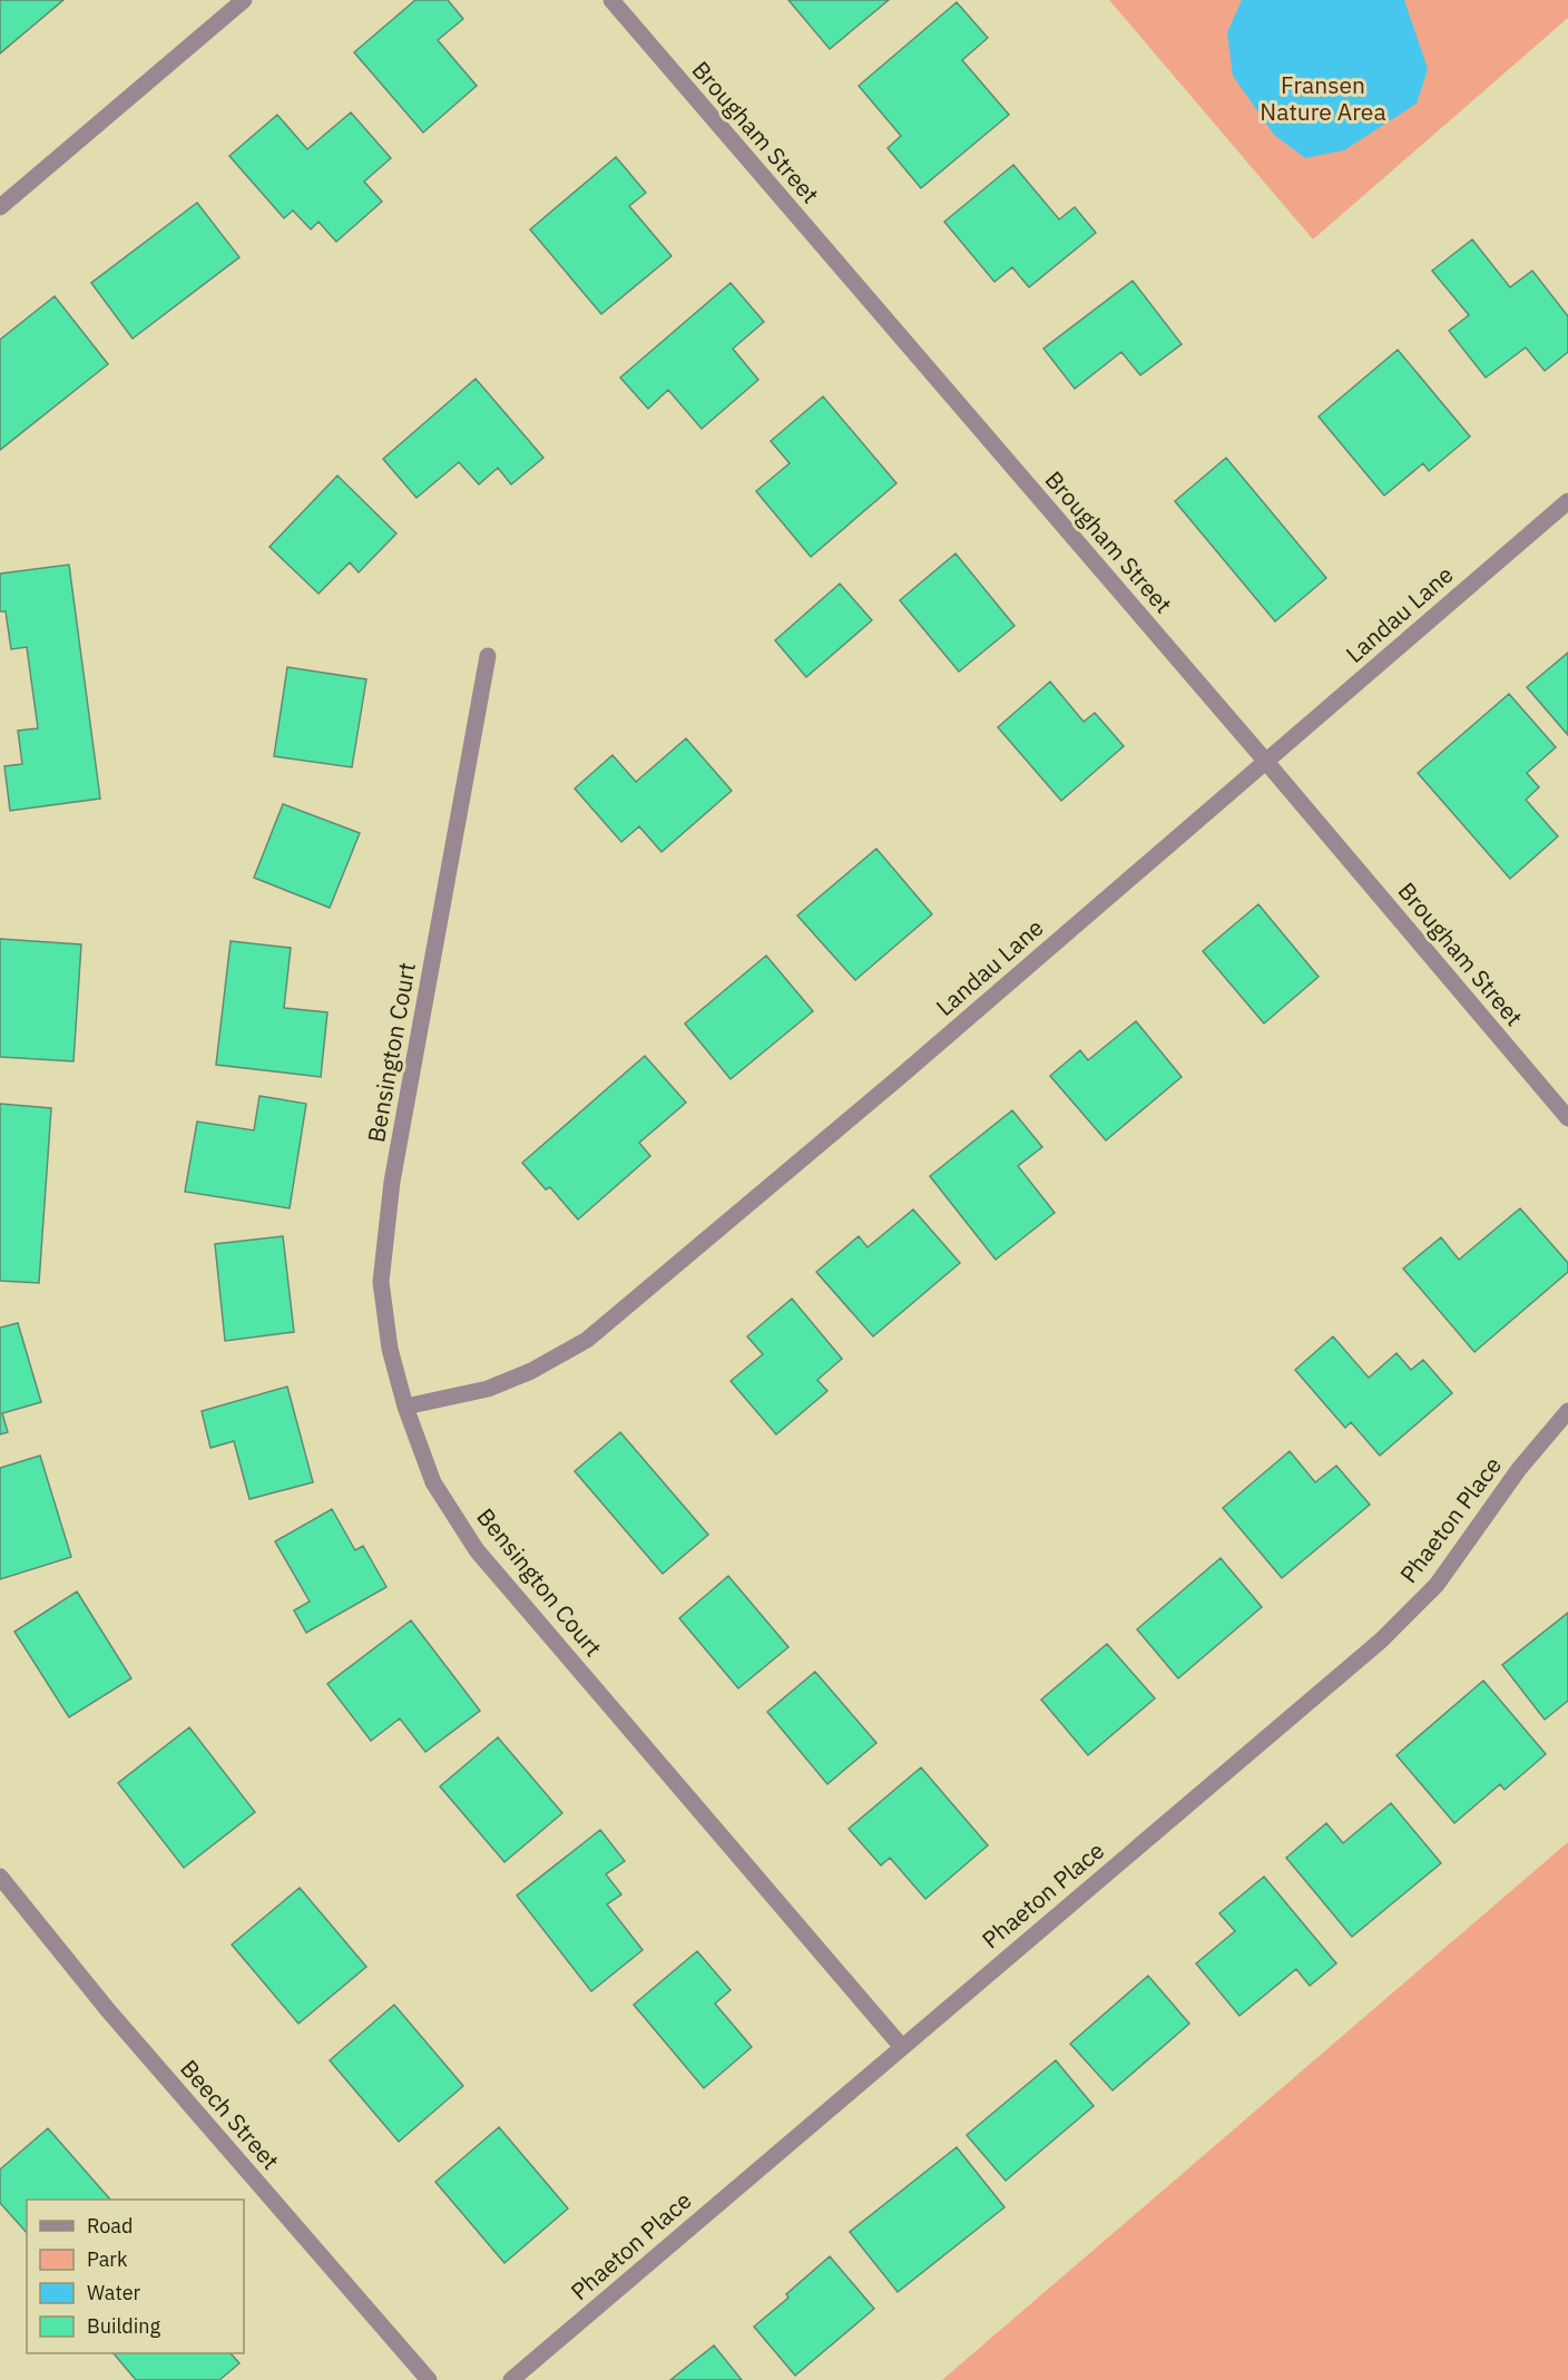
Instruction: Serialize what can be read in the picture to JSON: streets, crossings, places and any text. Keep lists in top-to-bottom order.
{
  "streets": {
    "street": [
      "Brougham Street",
      "Landau Lane",
      "Bensington Court",
      "Phaeton Place",
      "Beech Street"
    ]
  },
  "crossings": [
    ["Brougham Street", "Landau Lane"],
    ["Landau Lane", "Bensington Court"],
    ["Bensington Court", "Phaeton Place"]
  ],
  "parks": ["Fransen Nature Area"],
  "legend": [
    "Road",
    "Park",
    "Water",
    "Building"
  ]
}
